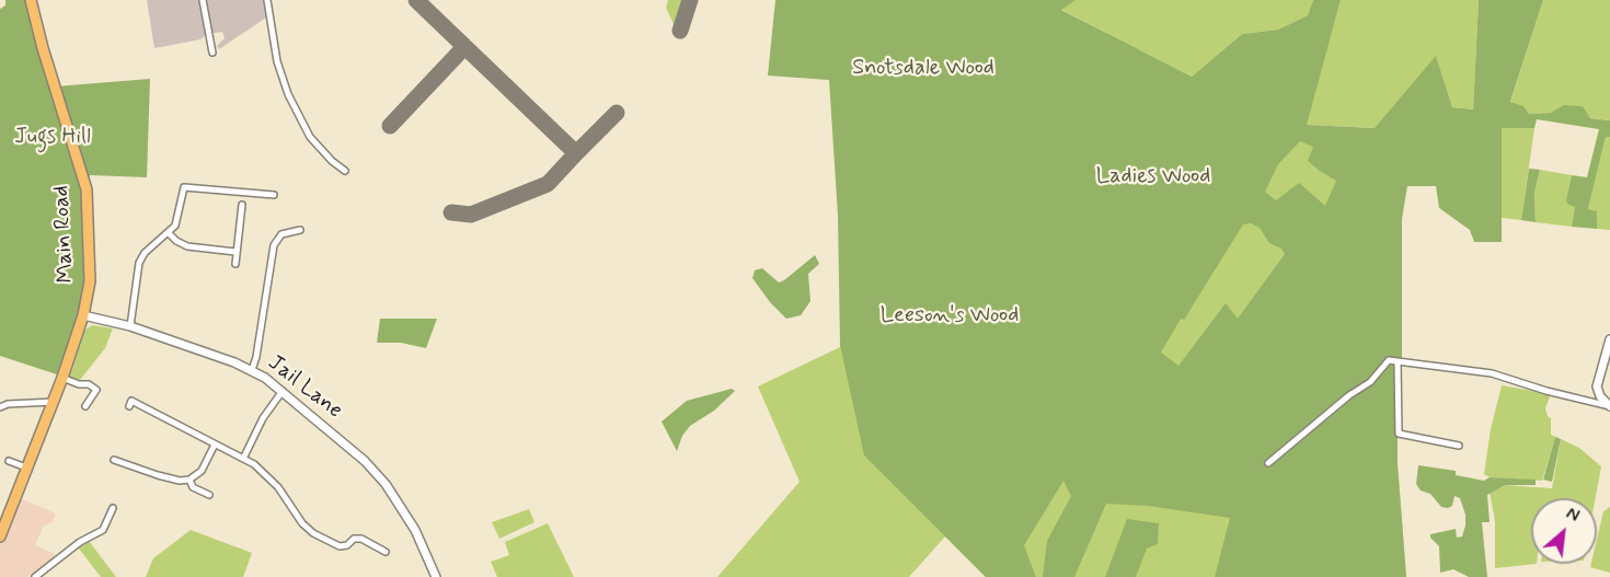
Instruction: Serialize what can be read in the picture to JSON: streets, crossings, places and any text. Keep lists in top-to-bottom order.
{
  "streets": {
    "main road": ["Main Road"],
    "street": ["Jail Lane"]
  },
  "crossings": [
    ["Main Road", "Jail Lane"]
  ],
  "parks": [
    "Snotsdale Wood",
    "Jugs Hill",
    "Ladies Wood",
    "Leeson's Wood"
  ],
  "north": "top right"
}
